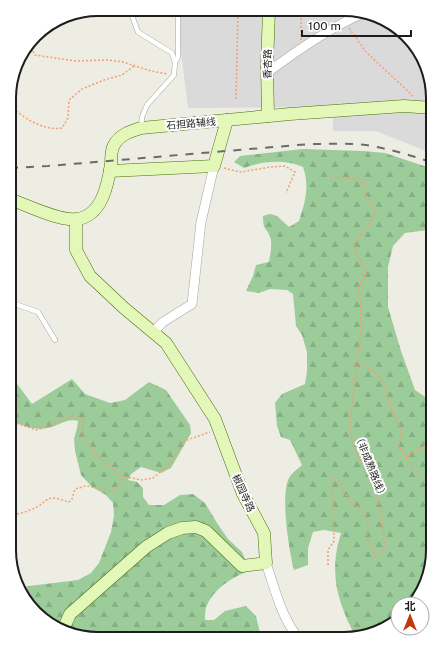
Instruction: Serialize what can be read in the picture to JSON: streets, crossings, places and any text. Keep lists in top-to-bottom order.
{
  "streets": {
    "street": ["香杏路", "石担路辅线", "椒园寺路"],
    "path": ["（非成熟路线）"]
  },
  "crossings": [
    ["香杏路", "石担路辅线"],
    ["石担路辅线", "椒园寺路"]
  ],
  "scale_bar": "100 m",
  "north": "top"
}
